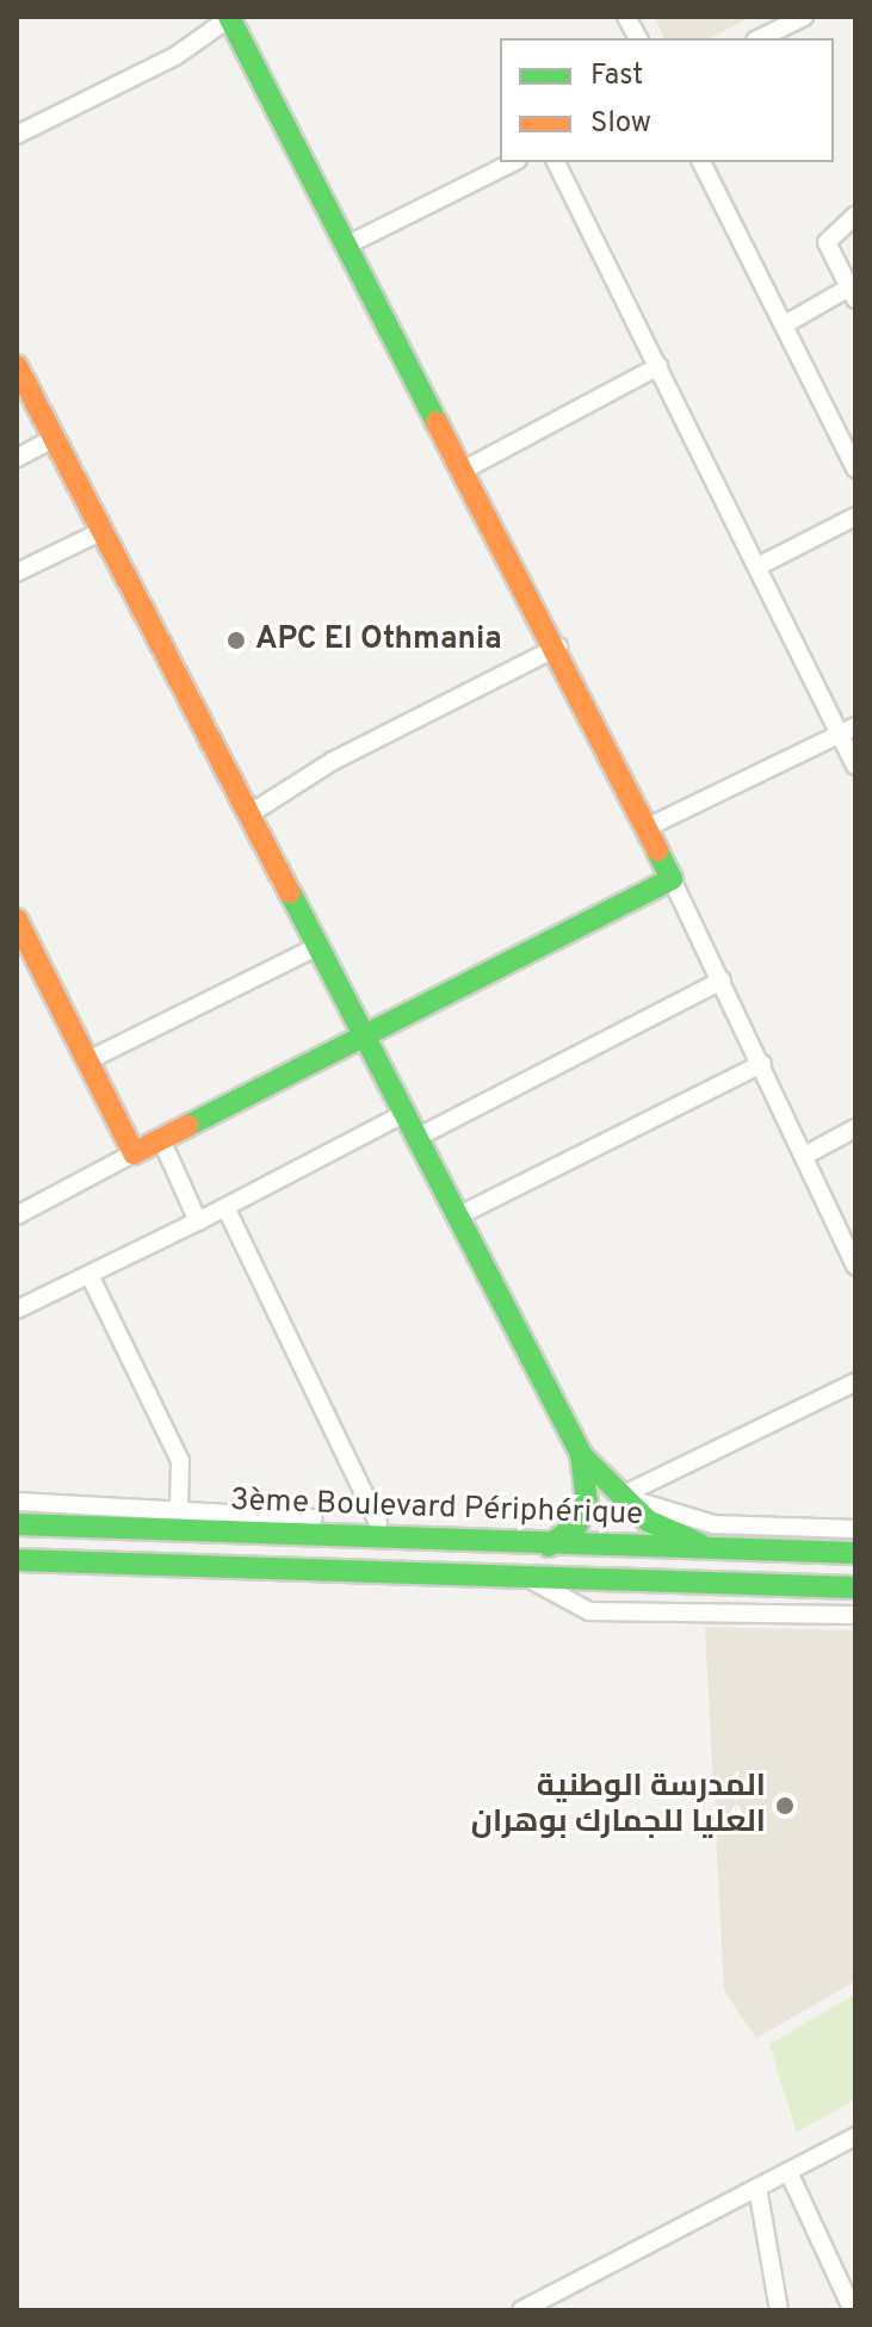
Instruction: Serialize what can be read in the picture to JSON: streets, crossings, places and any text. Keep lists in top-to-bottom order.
{
  "streets": {
    "main road": ["3ème Boulevard Périphérique"]
  },
  "places": ["APC El Othmania", "المدرسة الوطنية العليا للجمارك بوهران"],
  "legend": ["Fast", "Slow"]
}
